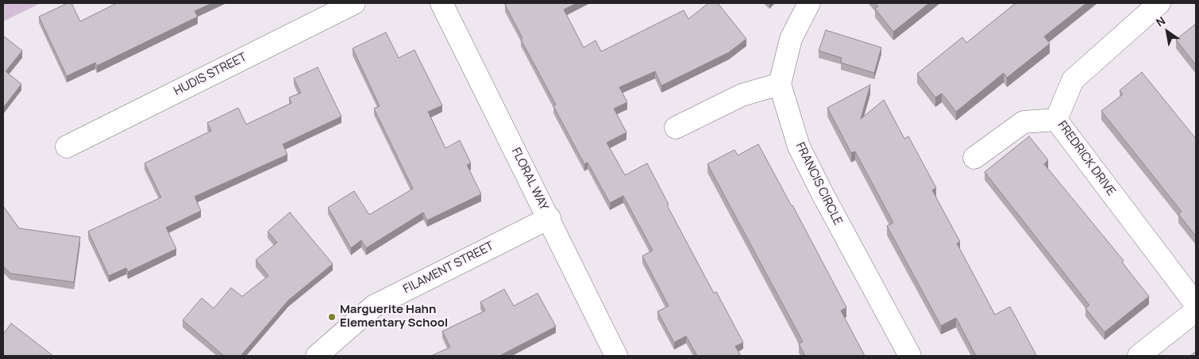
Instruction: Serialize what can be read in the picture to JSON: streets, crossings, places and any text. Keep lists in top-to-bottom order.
{
  "streets": {
    "street": [
      "HUDIS STREET",
      "FREDRICK DRIVE",
      "FLORAL WAY",
      "FRANCIS CIRCLE",
      "FILAMENT STREET"
    ]
  },
  "crossings": [
    ["FLORAL WAY", "FILAMENT STREET"]
  ],
  "places": ["Marguerite Hahn Elementary School"],
  "north": "top left"
}
